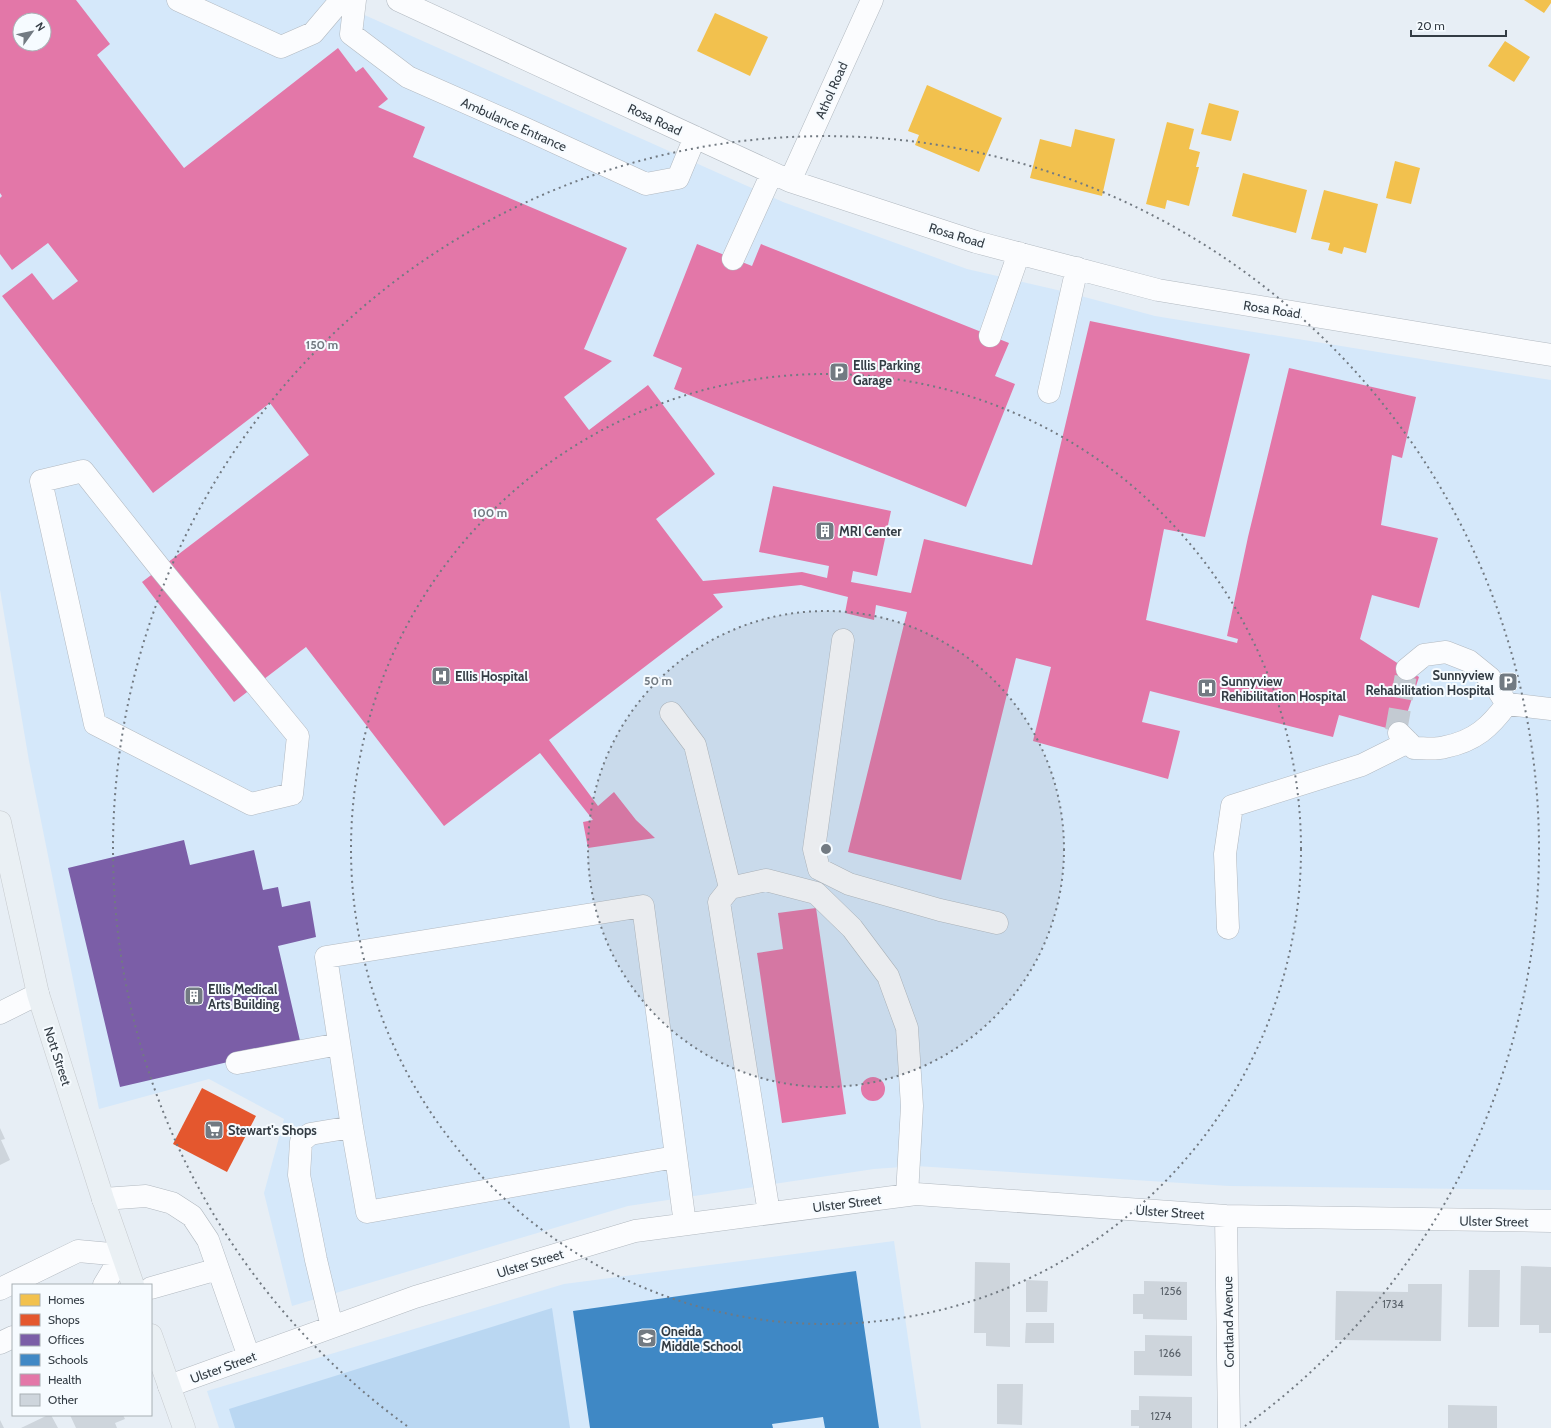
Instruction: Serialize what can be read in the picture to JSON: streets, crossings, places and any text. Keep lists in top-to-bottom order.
{
  "streets": {
    "main road": ["Nott Street"],
    "street": [
      "Athol Road",
      "Rosa Road",
      "Ambulance Entrance",
      "Ulster Street",
      "Cortland Avenue"
    ]
  },
  "crossings": [
    ["Athol Road", "Rosa Road"],
    ["Rosa Road", "Ambulance Entrance"],
    ["Ulster Street", "Cortland Avenue"]
  ],
  "places": {
    "parking": ["Ellis Parking Garage", "Sunnyview Rehabilitation Hospital"],
    "building": ["MRI Center", "Ellis Medical Arts Building"],
    "hospital": ["Ellis Hospital", "Sunnyview Rehibilitation Hospital"],
    "supermarket": ["Stewart's Shops"],
    "school or university": ["Oneida Middle School"]
  },
  "house_numbers": [
    "1256",
    "1734",
    "1266",
    "1274"
  ],
  "legend": [
    "Homes",
    "Shops",
    "Offices",
    "Schools",
    "Health",
    "Other"
  ],
  "scale_bar": "20 m",
  "north": "top right",
  "rings": ["150 m", "100 m", "50 m"]
}
